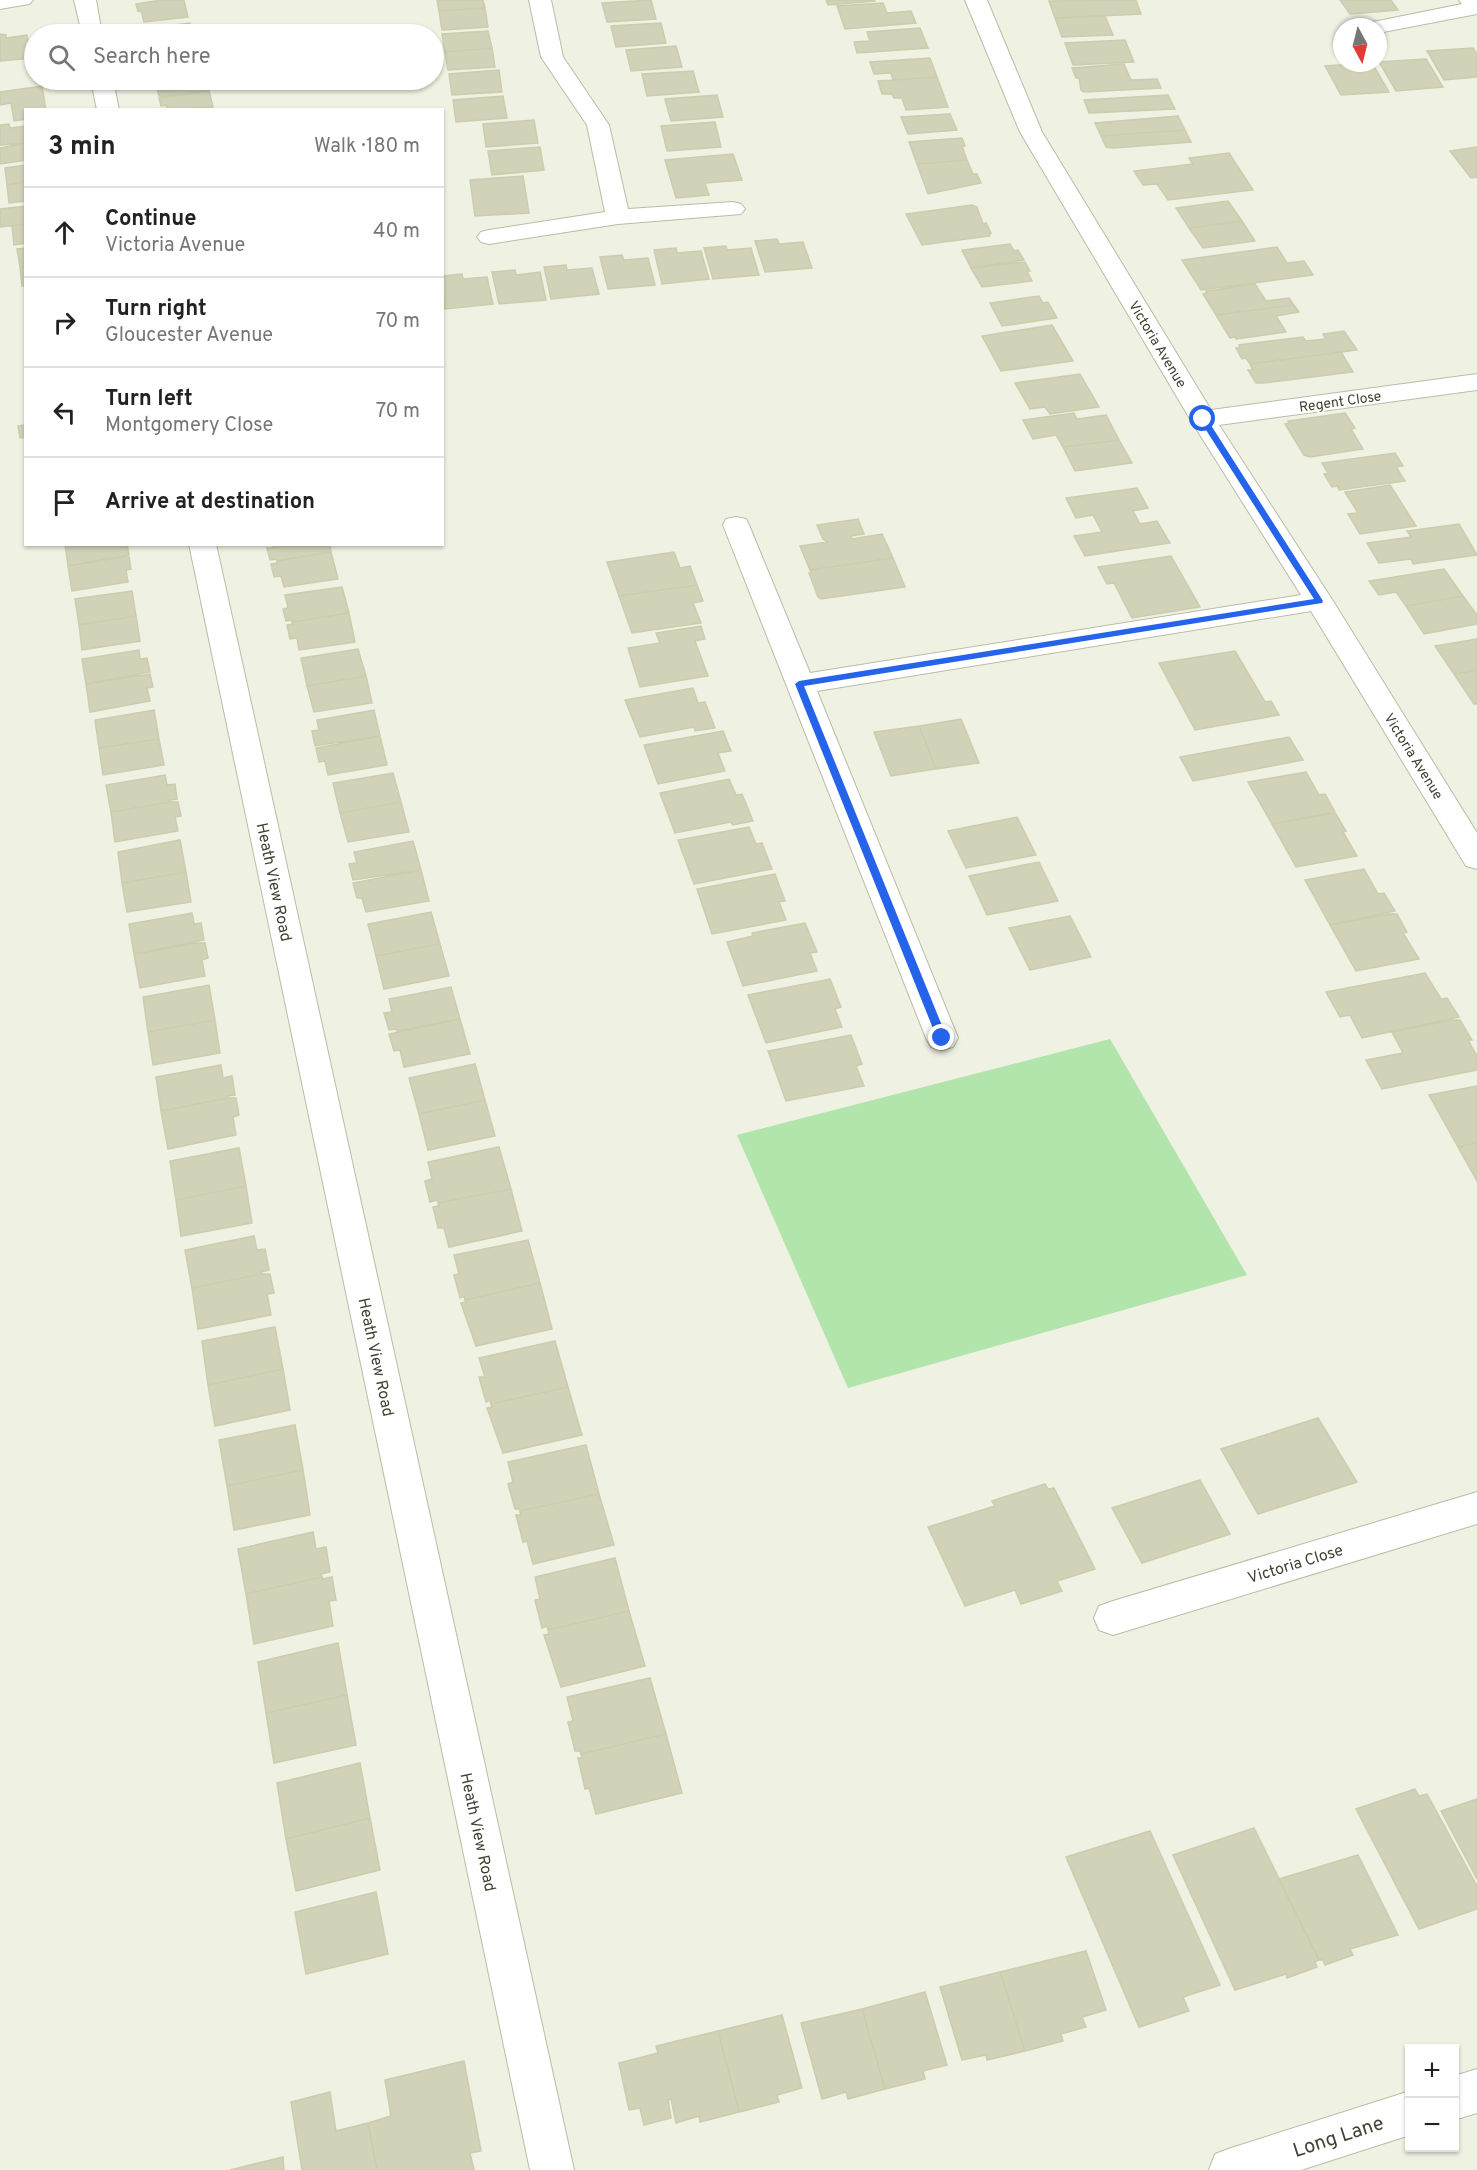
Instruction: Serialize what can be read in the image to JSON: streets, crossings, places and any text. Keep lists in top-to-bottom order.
{
  "streets": {
    "street": [
      "Victoria Avenue",
      "Regent Close",
      "Heath View Road",
      "Victoria Close",
      "Long Lane"
    ]
  },
  "crossings": [
    ["Victoria Avenue", "Regent Close"]
  ],
  "north": "bottom",
  "page": {
    "search": "Search here",
    "heading": ["3 min", "Walk · 180 m"],
    "list": [
      ["Continue", "Victoria Avenue", "40 m"],
      ["Turn right", "Gloucester Avenue", "70 m"],
      ["Turn left", "Montgomery Close", "70 m"],
      "Arrive at destination"
    ],
    "map_buttons": ["+", "−"]
  }
}
